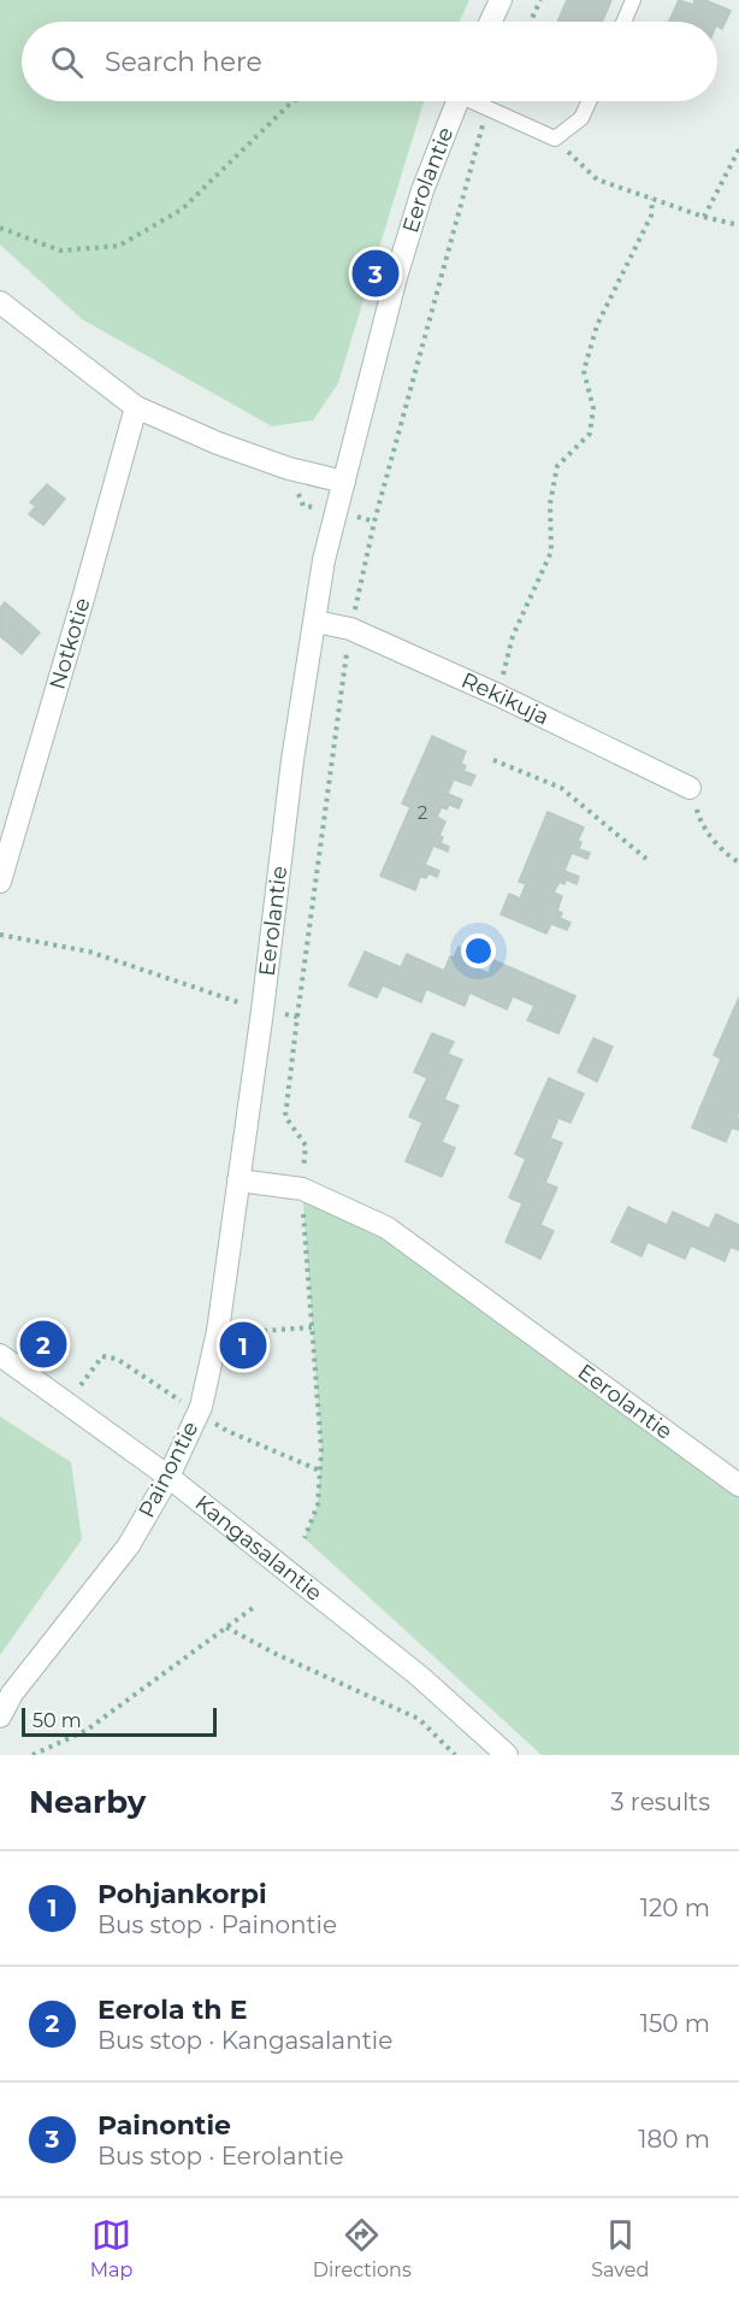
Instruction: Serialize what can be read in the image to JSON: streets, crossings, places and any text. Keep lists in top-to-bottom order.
{
  "streets": {
    "street": [
      "Eerolantie",
      "Notkotie",
      "Rekikuja",
      "Painontie",
      "Kangasalantie"
    ]
  },
  "crossings": [
    ["Eerolantie", "Rekikuja"],
    ["Eerolantie", "Painontie"],
    ["Painontie", "Kangasalantie"]
  ],
  "house_numbers": ["2"],
  "scale_bar": "50 m",
  "page": {
    "search": "Search here",
    "pins": ["3", "2", "1"],
    "scale": "50 m",
    "heading": ["Nearby", "3 results"],
    "list": [
      {
        "mark": "1",
        "name": "Pohjankorpi",
        "note": "Bus stop · Painontie",
        "value": "120 m"
      },
      {
        "mark": "2",
        "name": "Eerola th E",
        "note": "Bus stop · Kangasalantie",
        "value": "150 m"
      },
      {
        "mark": "3",
        "name": "Painontie",
        "note": "Bus stop · Eerolantie",
        "value": "180 m"
      }
    ],
    "nav": ["Map", "Directions", "Saved"]
  }
}
